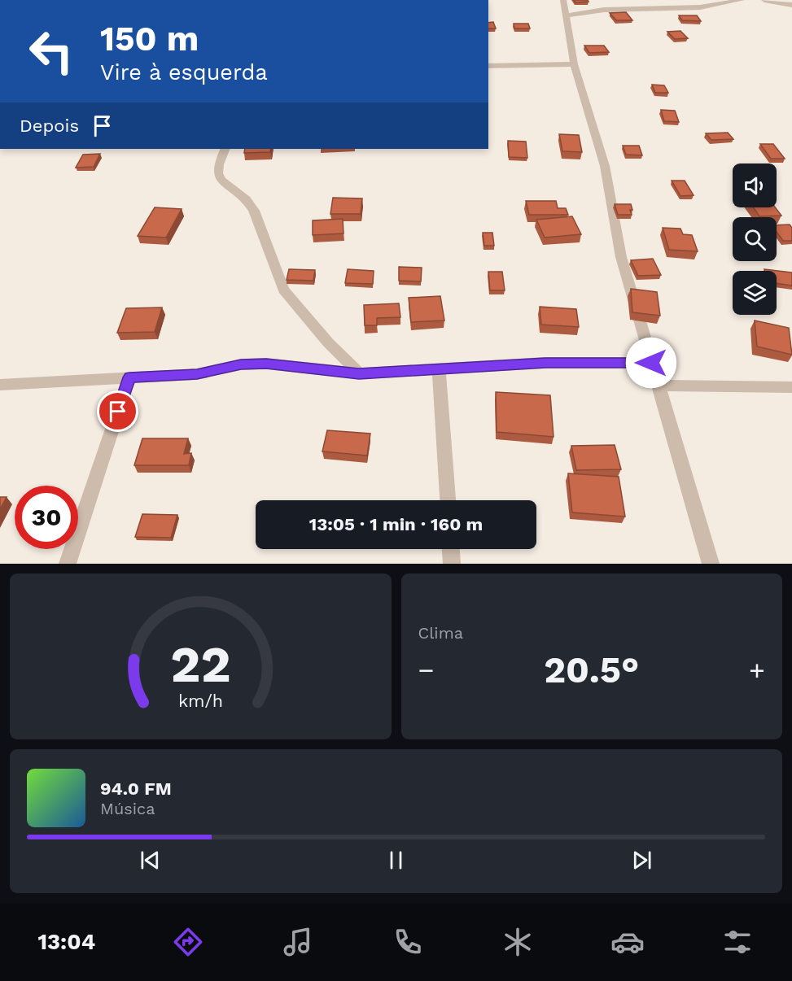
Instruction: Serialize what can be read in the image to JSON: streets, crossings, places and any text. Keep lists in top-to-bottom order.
{
  "page": {
    "turn": ["150 m", "Vire à esquerda"],
    "then": "Depois",
    "limit": "30",
    "trip": "13:05 · 1 min · 160 m",
    "tile": "Clima",
    "heat": ["−", "20.5°", "+"],
    "song": ["94.0 FM", "Música"],
    "tabs": "13:04",
    "gauge": ["22", "km/h"]
  }
}
